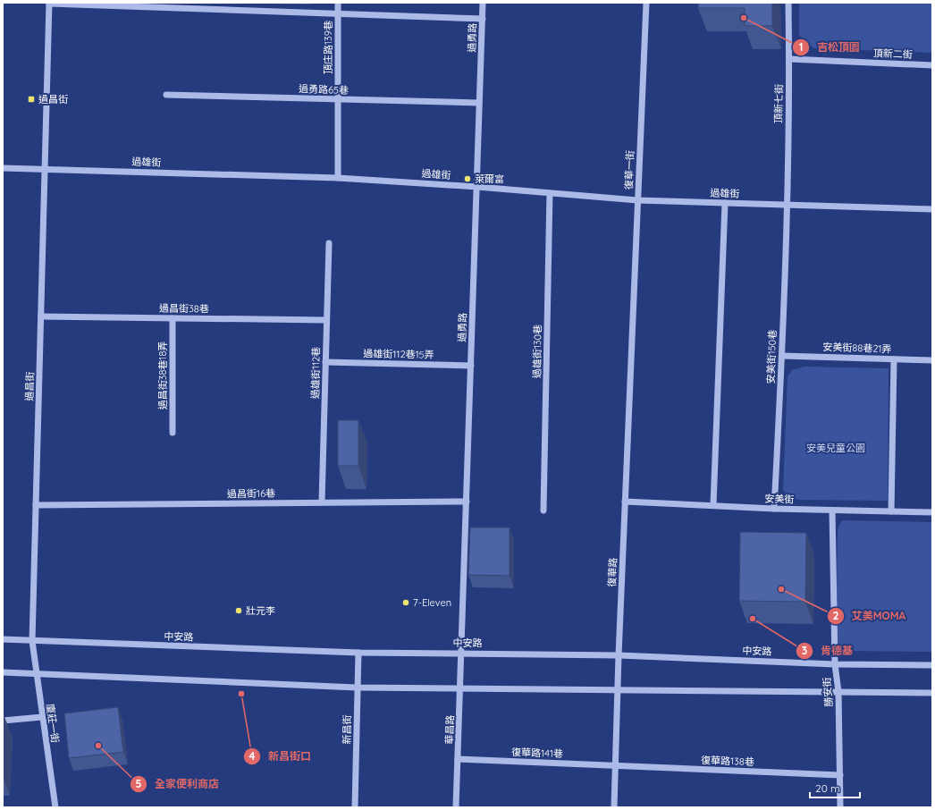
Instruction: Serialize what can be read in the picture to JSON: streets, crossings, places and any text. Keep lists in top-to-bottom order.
{
  "streets": {
    "street": [
      "過勇路",
      "頂庄路139巷",
      "頂新二街",
      "過勇路65巷",
      "頂新七街",
      "過雄街",
      "復華一街",
      "過昌街38巷",
      "安美街88巷21弄",
      "過雄街130巷",
      "過雄街112巷15弄",
      "安美街150巷",
      "過雄街112巷",
      "過昌街38巷18弄",
      "過昌街",
      "過昌街16巷",
      "安美街",
      "復華路",
      "中安路",
      "勝安街",
      "廈莊一街",
      "新昌街",
      "華昌路",
      "復華路141巷",
      "復華路138巷"
    ]
  },
  "crossings": [
    ["過勇路", "過勇路65巷"],
    ["過勇路", "過雄街"],
    ["過勇路", "過雄街112巷15弄"],
    ["過勇路", "過昌街16巷"],
    ["過勇路", "中安路"],
    ["過勇路", "華昌路"],
    ["頂庄路139巷", "過勇路65巷"],
    ["頂庄路139巷", "過雄街"],
    ["頂新二街", "頂新七街"],
    ["頂新七街", "過雄街"],
    ["頂新七街", "安美街150巷"],
    ["過雄街", "復華一街"],
    ["過雄街", "過雄街130巷"],
    ["過雄街", "安美街150巷"],
    ["過雄街", "過昌街"],
    ["復華一街", "復華路"],
    ["過昌街38巷", "過雄街112巷"],
    ["過昌街38巷", "過昌街38巷18弄"],
    ["過昌街38巷", "過昌街"],
    ["安美街88巷21弄", "安美街150巷"],
    ["過雄街112巷15弄", "過雄街112巷"],
    ["安美街150巷", "安美街"],
    ["過雄街112巷", "過昌街16巷"],
    ["過昌街", "過昌街16巷"],
    ["過昌街", "中安路"],
    ["過昌街", "廈莊一街"],
    ["安美街", "復華路"],
    ["安美街", "勝安街"],
    ["復華路", "中安路"],
    ["復華路", "復華路141巷"],
    ["復華路", "復華路138巷"],
    ["中安路", "勝安街"],
    ["中安路", "廈莊一街"],
    ["中安路", "新昌街"],
    ["中安路", "華昌路"],
    ["勝安街", "復華路138巷"],
    ["華昌路", "復華路141巷"],
    ["復華路141巷", "復華路138巷"]
  ],
  "parks": ["安美兒童公園"],
  "places": {
    "other": [
      "吉松頂園",
      "萊爾富",
      "艾美MOMA",
      "7-Eleven",
      "壯元李",
      "肯德基",
      "新昌街口",
      "全家便利商店"
    ],
    "transit": ["過昌街"]
  },
  "scale_bar": "20 m"
}
